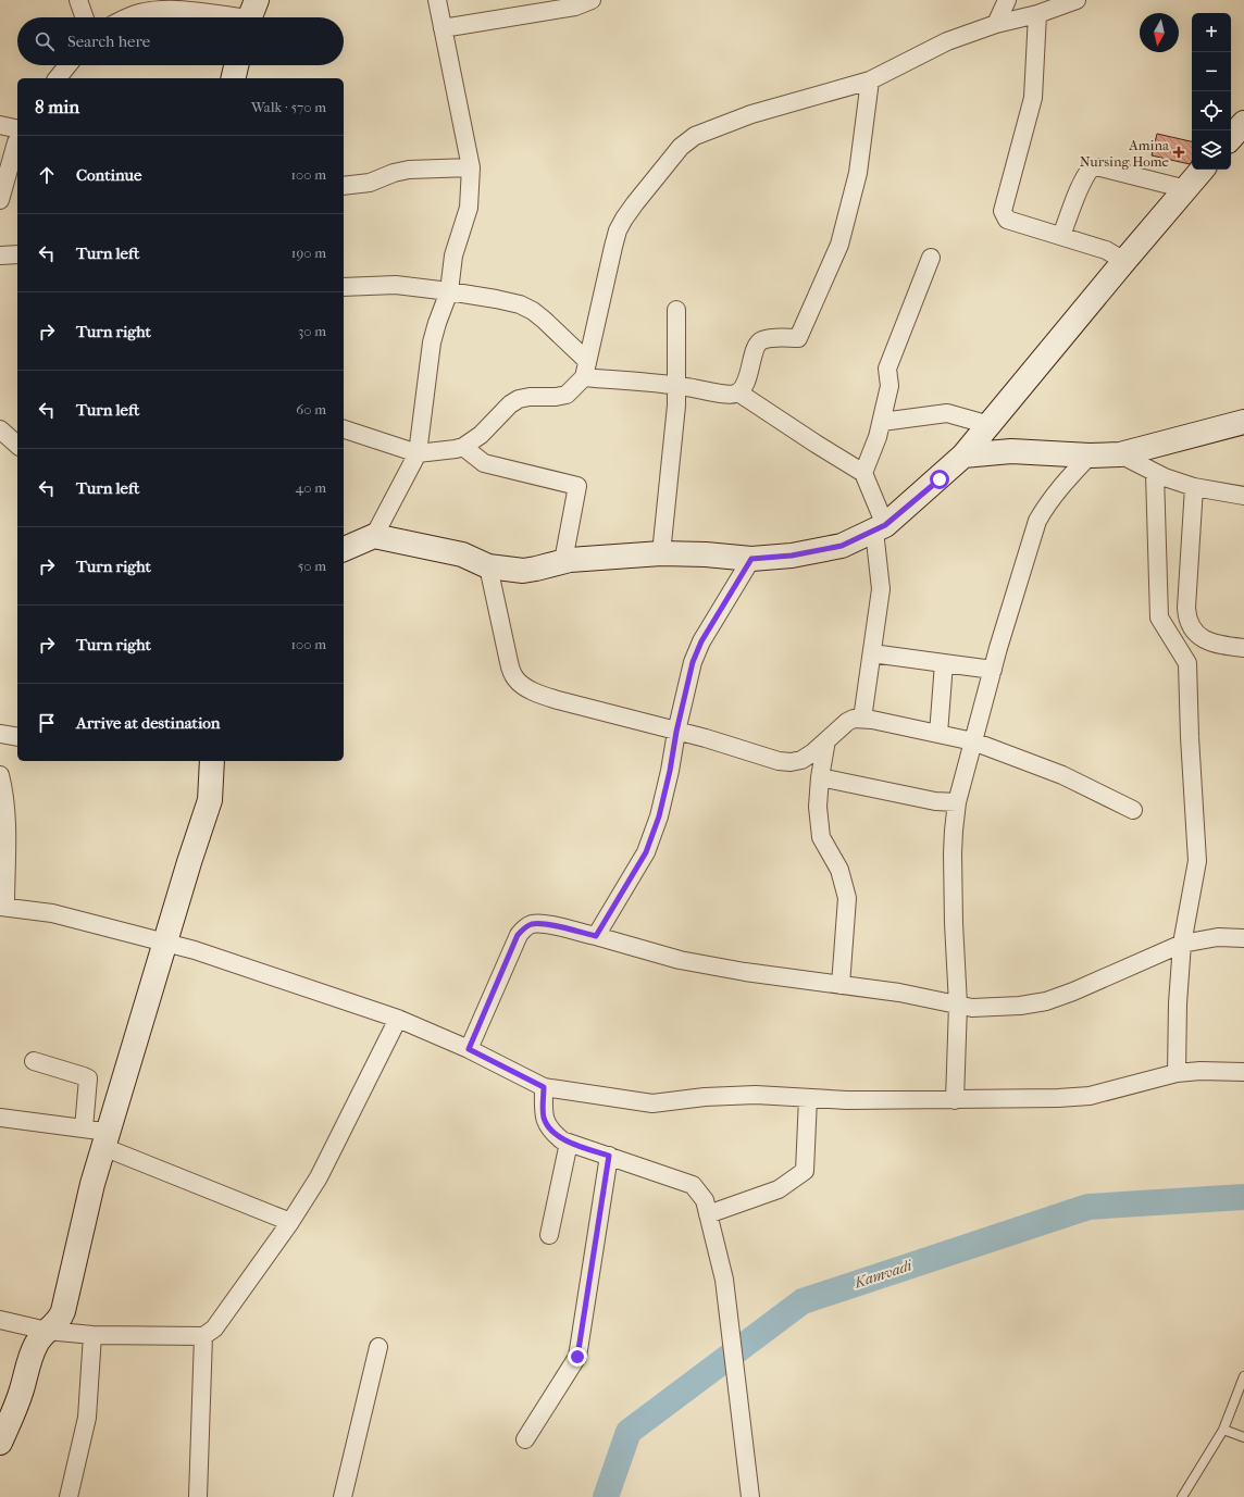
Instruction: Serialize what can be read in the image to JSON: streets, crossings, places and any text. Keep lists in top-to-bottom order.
{
  "water": ["Kamvadi"],
  "places": {
    "health": ["Amina Nursing Home"]
  },
  "north": "bottom",
  "page": {
    "map_buttons": ["+", "−"],
    "search": "Search here",
    "heading": ["8 min", "Walk · 570 m"],
    "list": [
      ["Continue", "100 m"],
      ["Turn left", "190 m"],
      ["Turn right", "30 m"],
      ["Turn left", "60 m"],
      ["Turn left", "40 m"],
      ["Turn right", "50 m"],
      ["Turn right", "100 m"],
      "Arrive at destination"
    ]
  }
}
